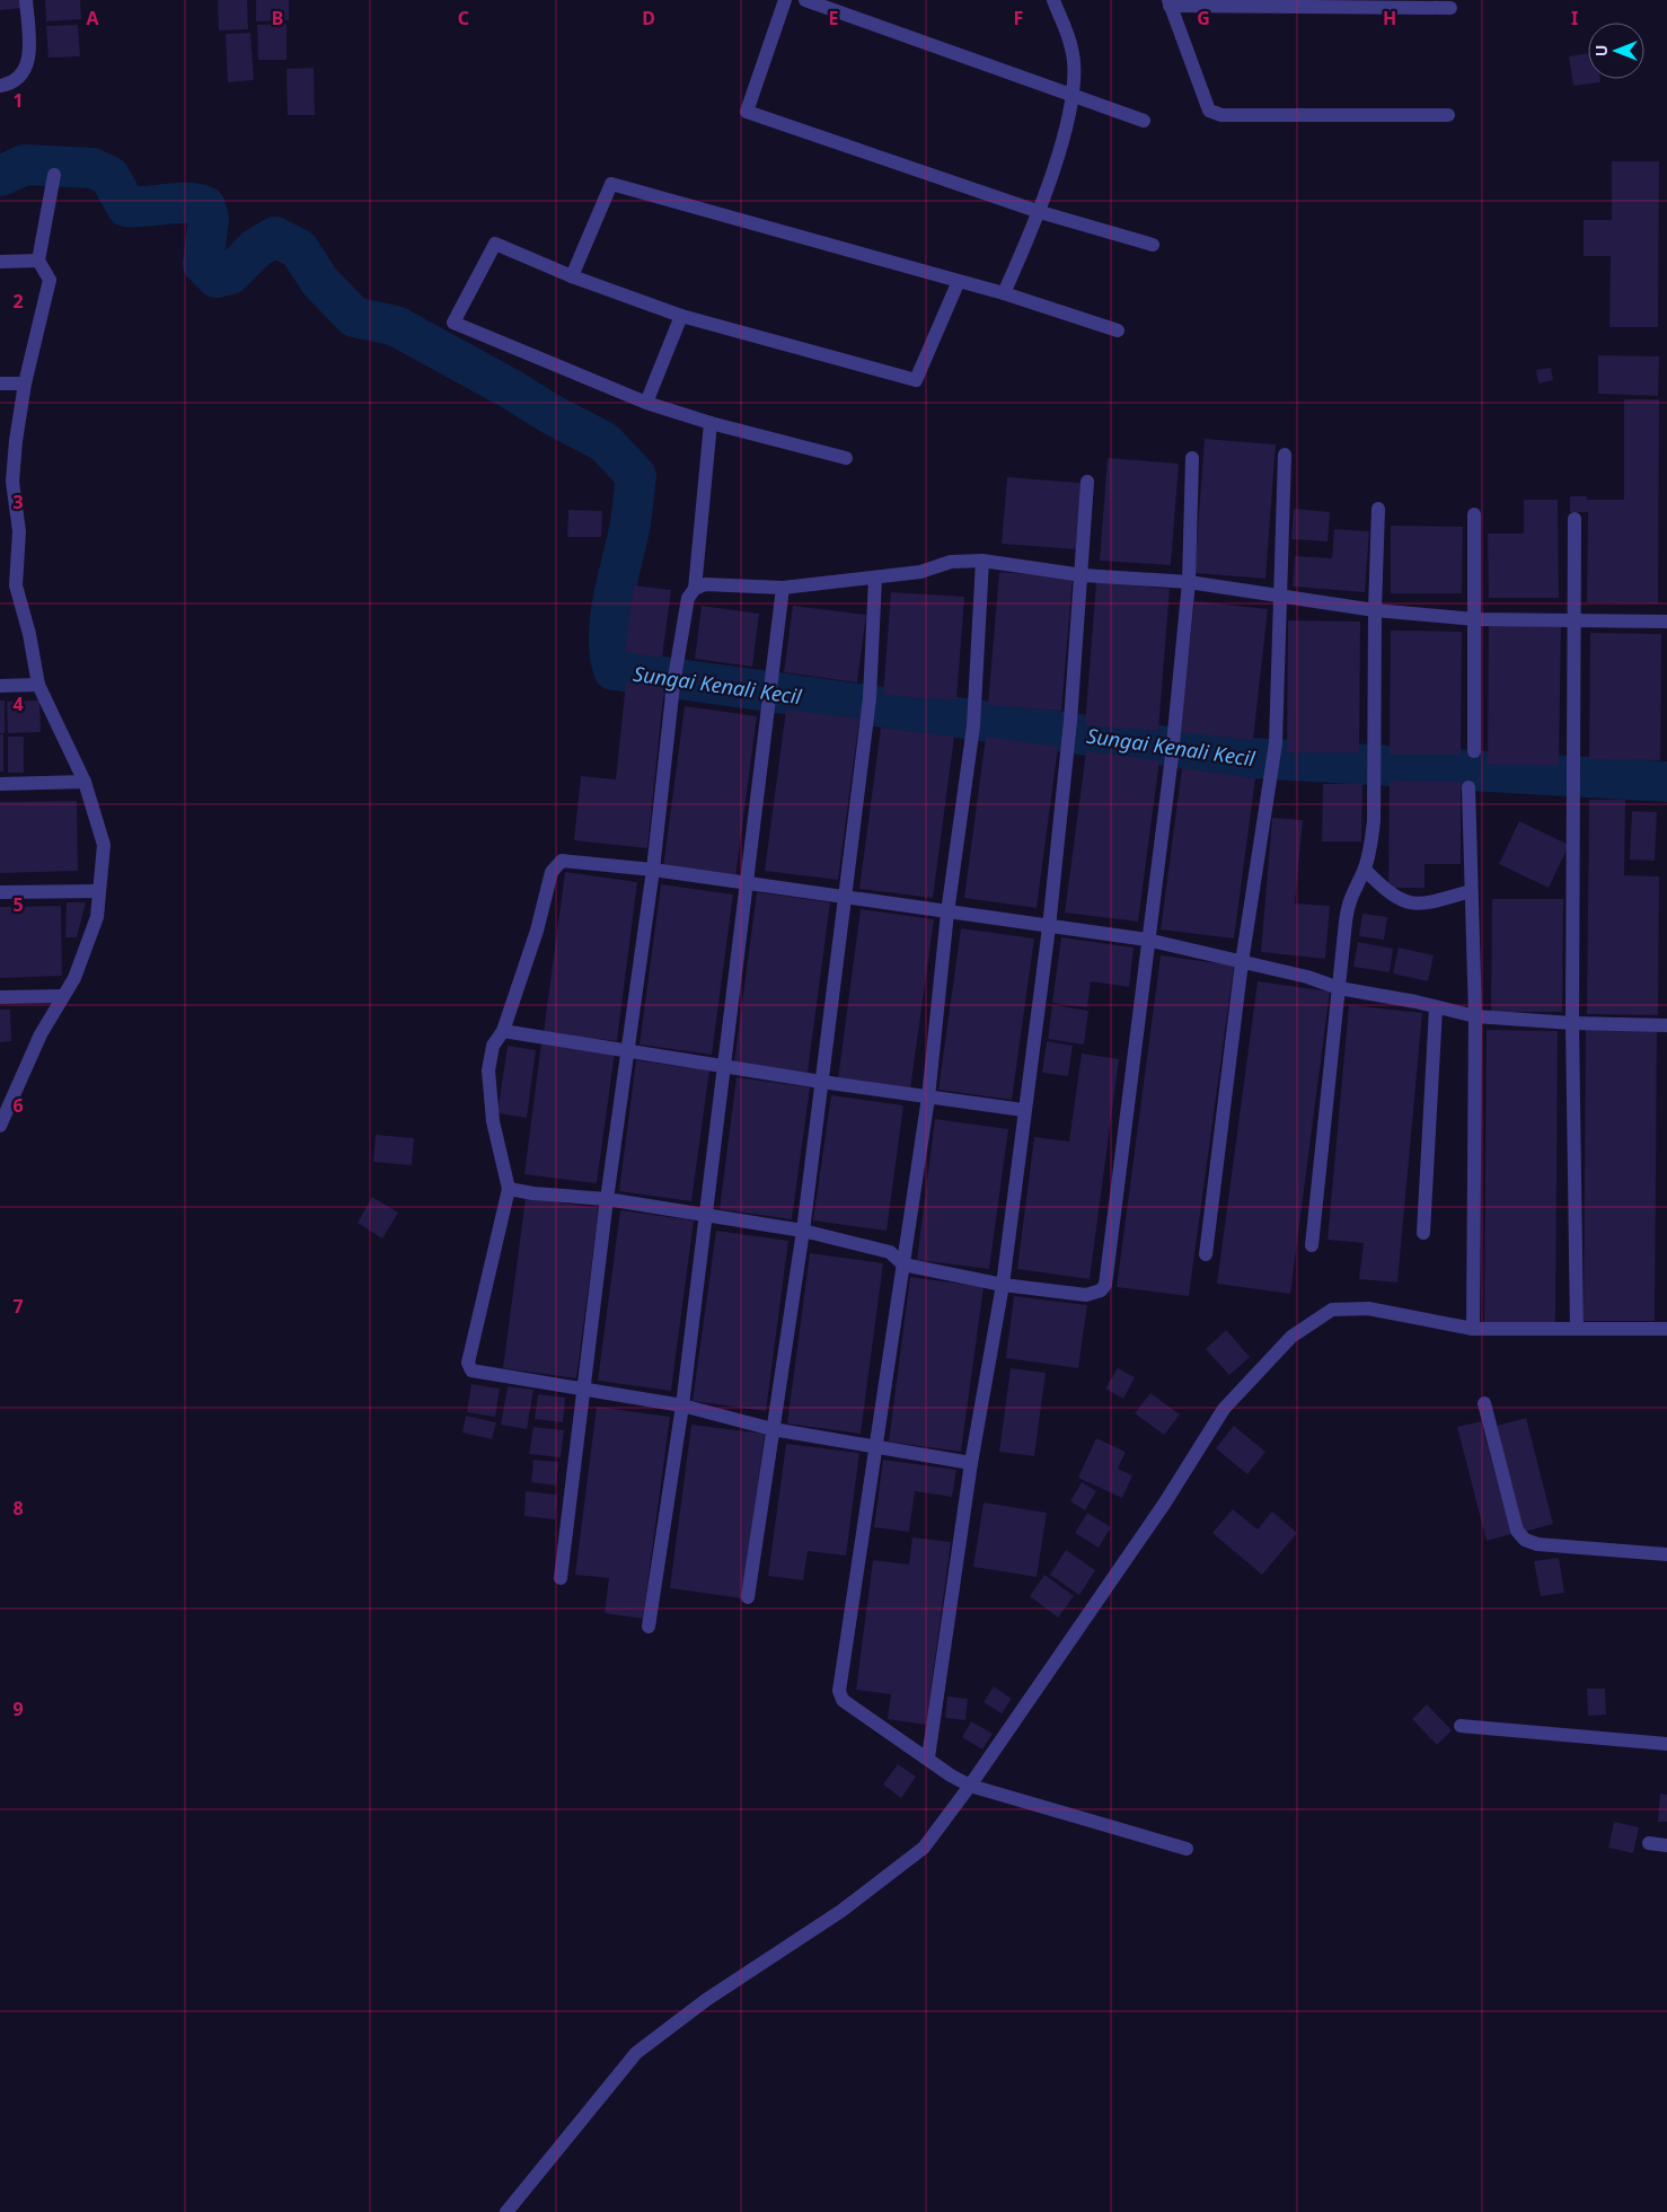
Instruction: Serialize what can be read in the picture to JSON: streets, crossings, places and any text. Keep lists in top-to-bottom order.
{
  "water": ["Sungai Kenali Kecil"],
  "north": "left",
  "grid": {
    "columns": [
      "A",
      "B",
      "C",
      "D",
      "E",
      "F",
      "G",
      "H",
      "I"
    ],
    "rows": [
      "1",
      "2",
      "3",
      "4",
      "5",
      "6",
      "7",
      "8",
      "9"
    ]
  }
}
